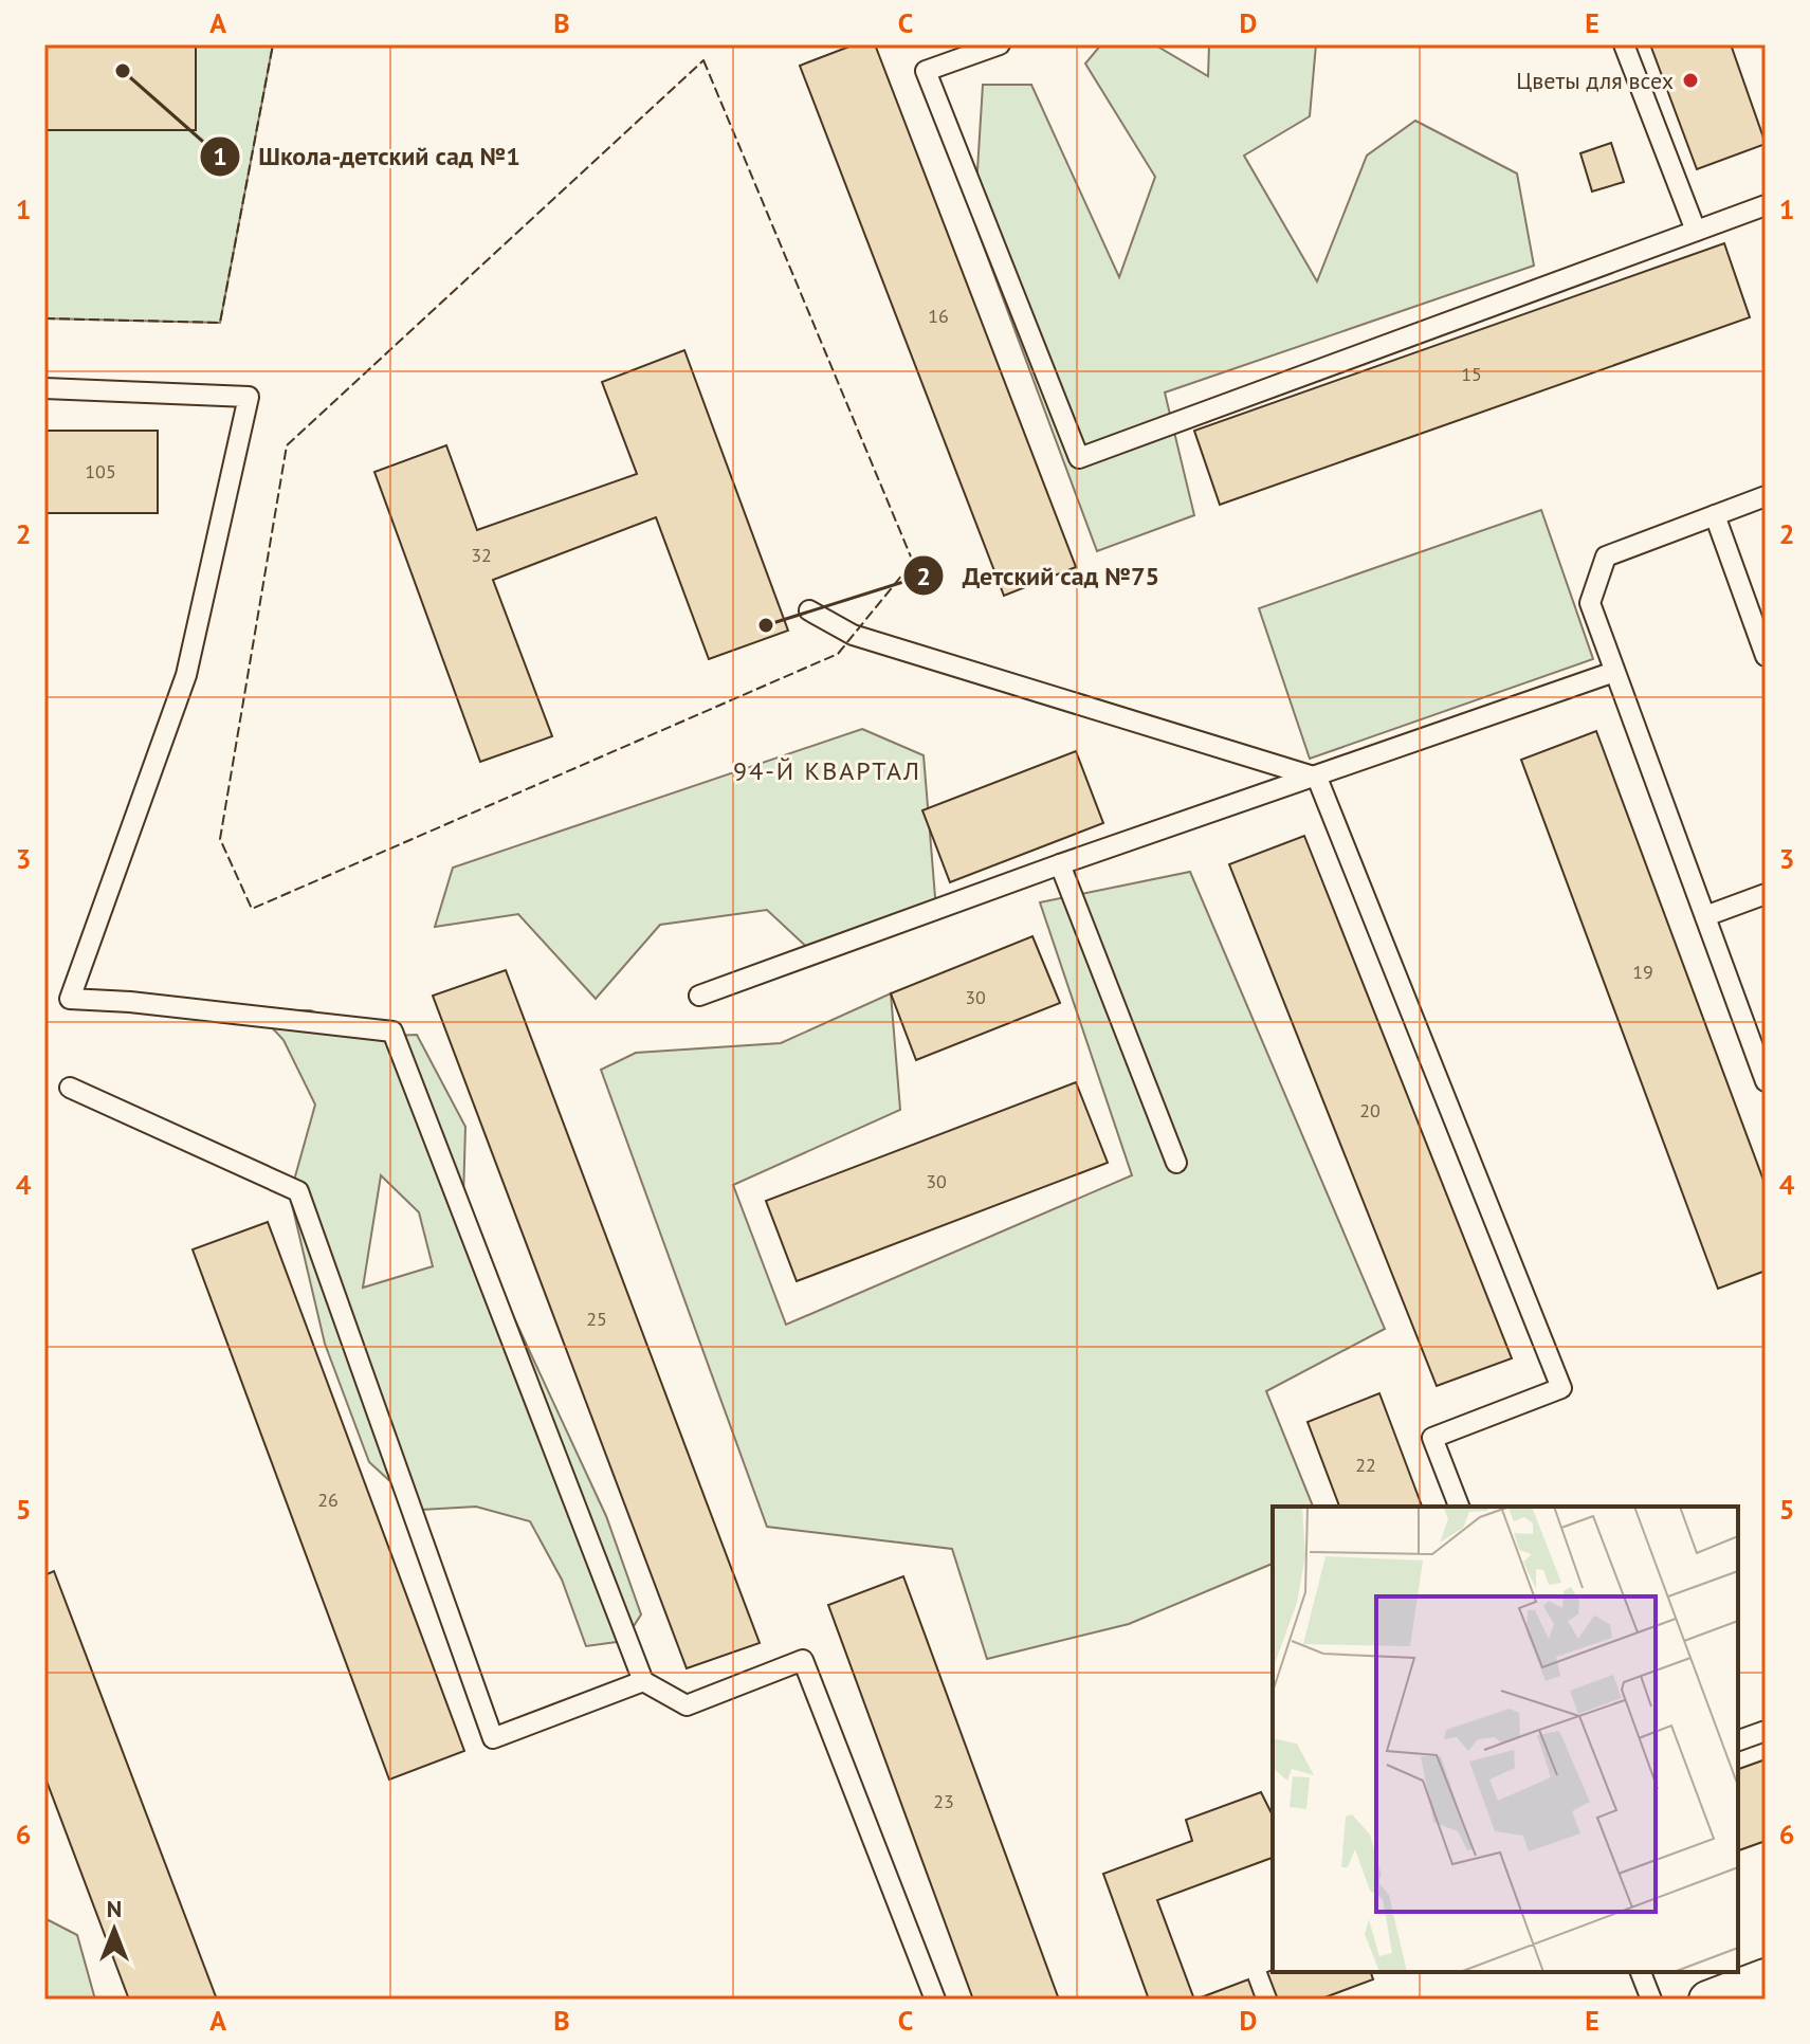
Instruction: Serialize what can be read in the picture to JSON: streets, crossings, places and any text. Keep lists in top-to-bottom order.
{
  "districts": ["94-Й КВАРТАЛ"],
  "places": ["Школа-детский сад №1", "Цветы для всех", "Детский сад №75"],
  "house_numbers": [
    "16",
    "15",
    "105",
    "32",
    "19",
    "30",
    "20",
    "30",
    "25",
    "22",
    "26",
    "23"
  ],
  "north": "top",
  "grid": {
    "columns": [
      "A",
      "B",
      "C",
      "D",
      "E"
    ],
    "rows": [
      "1",
      "2",
      "3",
      "4",
      "5",
      "6"
    ]
  }
}
